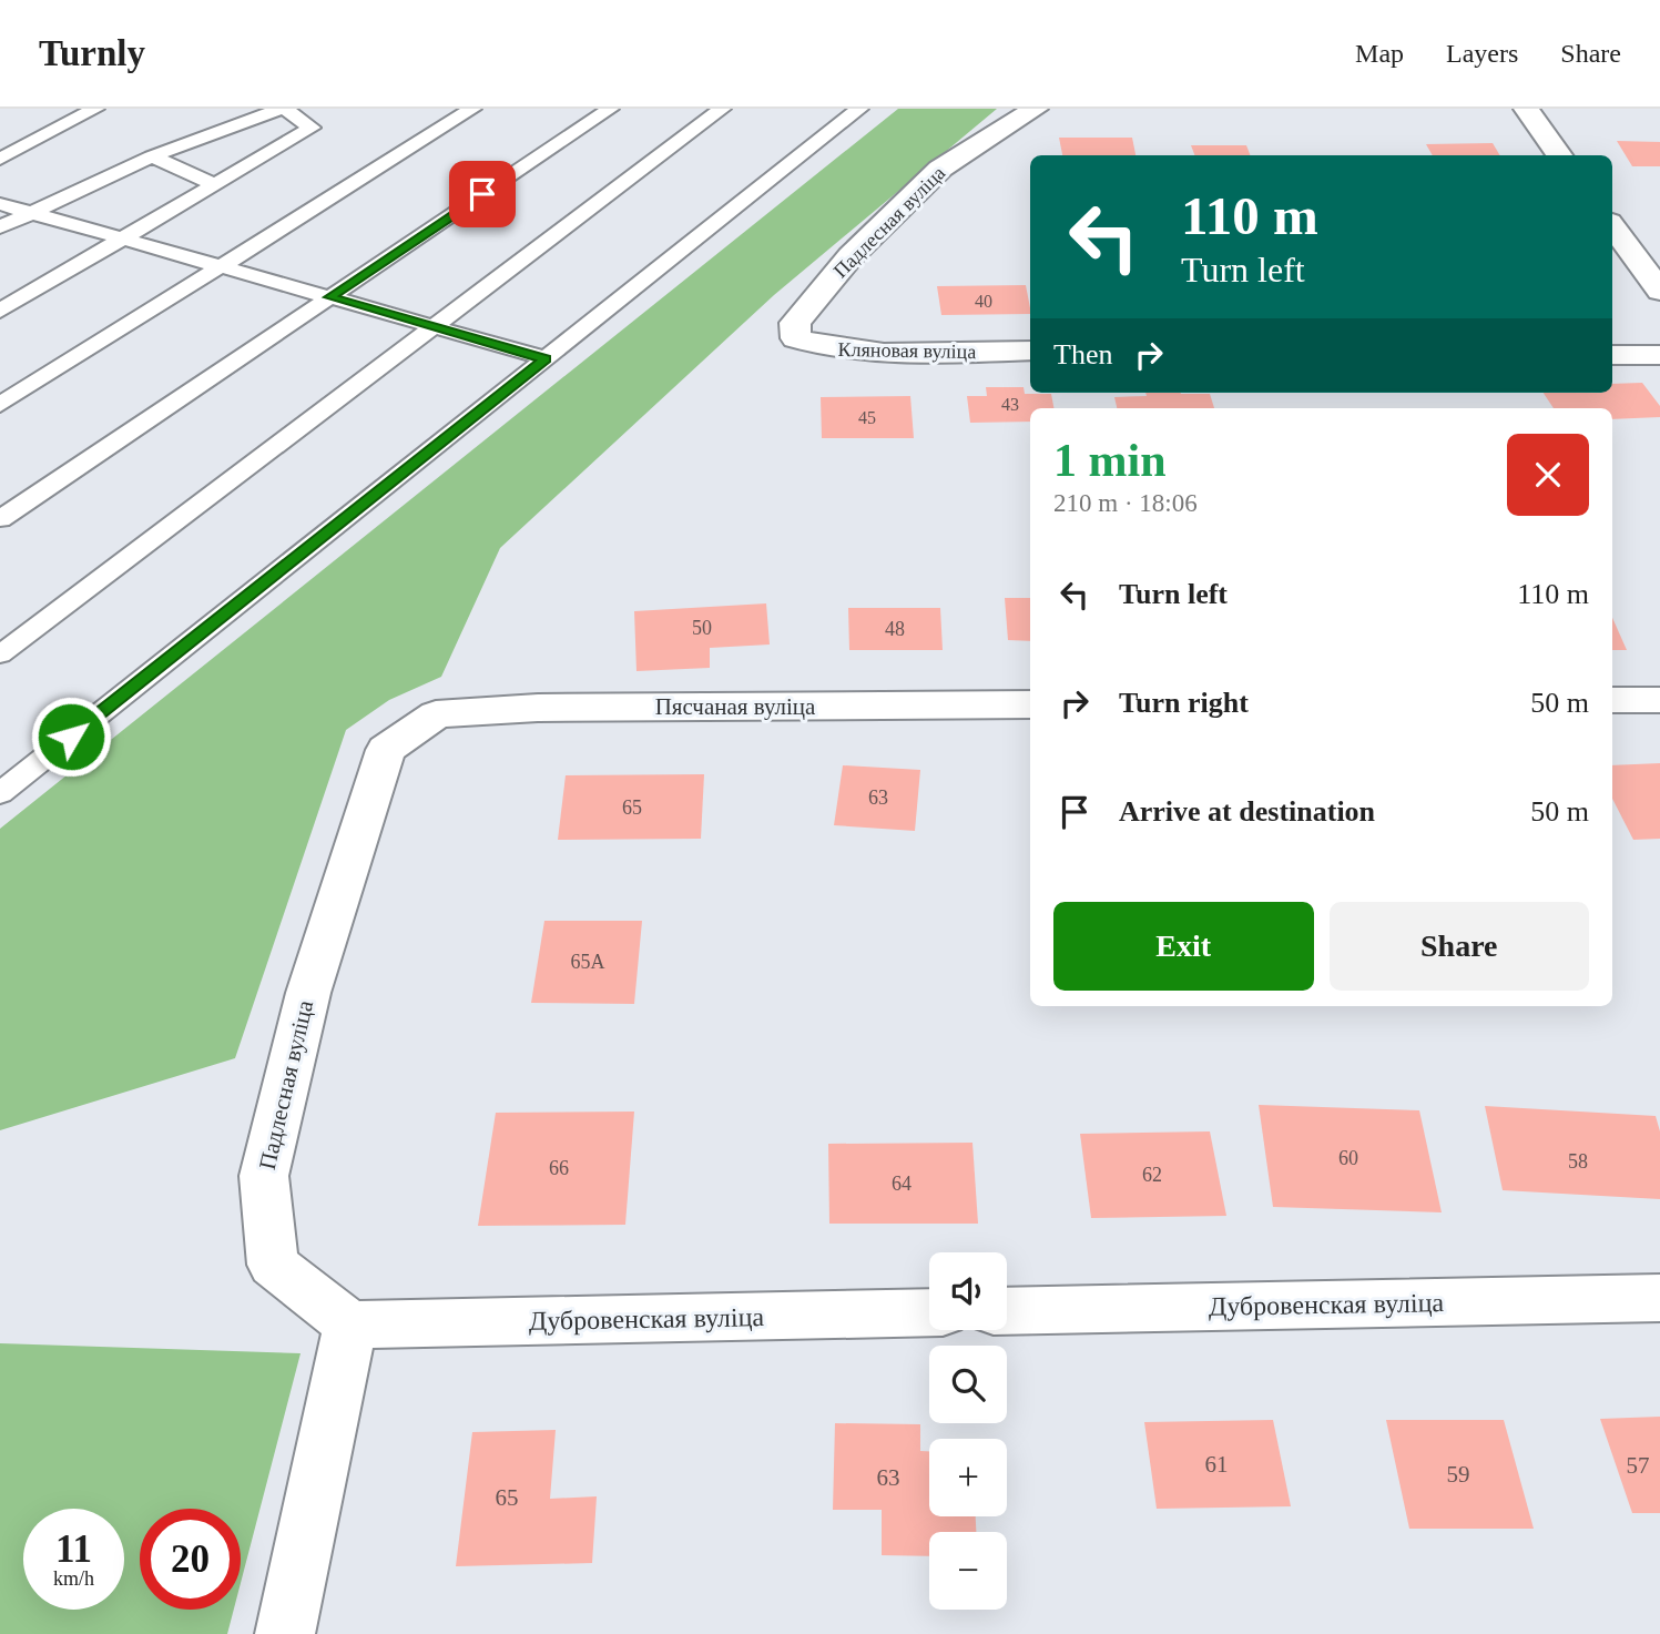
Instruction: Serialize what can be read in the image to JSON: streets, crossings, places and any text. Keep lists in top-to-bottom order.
{
  "streets": {
    "street": [
      "Падлесная вуліца",
      "Кляновая вуліца",
      "Пясчаная вуліца",
      "Дубровенская вуліца"
    ]
  },
  "crossings": [
    ["Падлесная вуліца", "Кляновая вуліца"],
    ["Падлесная вуліца", "Пясчаная вуліца"],
    ["Падлесная вуліца", "Дубровенская вуліца"]
  ],
  "house_numbers": [
    "40",
    "43",
    "45",
    "50",
    "48",
    "63",
    "65",
    "65А",
    "60",
    "58",
    "66",
    "62",
    "64",
    "61",
    "57",
    "59",
    "63",
    "65"
  ],
  "page": {
    "header": "Turnly",
    "nav": ["Map", "Layers", "Share"],
    "turn": ["110 m", "Turn left"],
    "then": "Then",
    "heading": ["1 min", "210 m · 18:06"],
    "list": [
      {
        "name": "Turn left",
        "value": "110 m"
      },
      {
        "name": "Turn right",
        "value": "50 m"
      },
      {
        "name": "Arrive at destination",
        "value": "50 m"
      }
    ],
    "buttons": ["Exit", "Share"],
    "map_buttons": ["+", "−"],
    "speed": "11 km/h",
    "limit": "20"
  }
}
